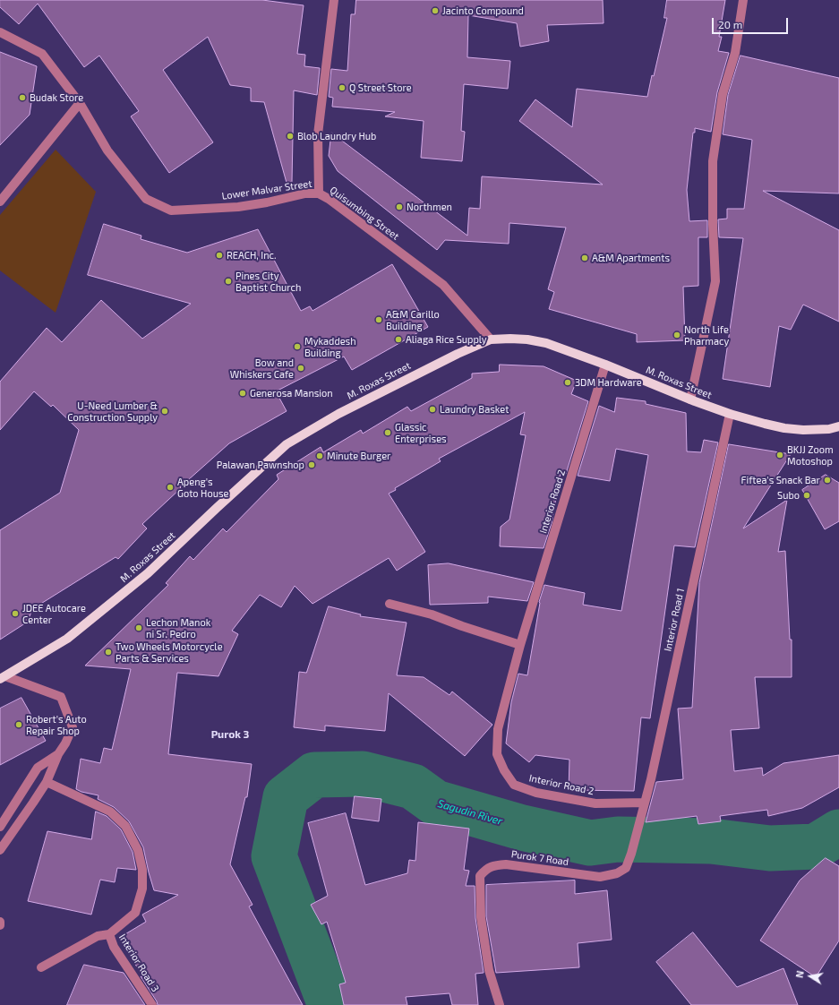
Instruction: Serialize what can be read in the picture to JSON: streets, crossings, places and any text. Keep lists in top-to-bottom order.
{
  "streets": {
    "main road": ["M. Roxas Street"],
    "street": [
      "Lower Malvar Street",
      "Quisumbing Street",
      "Interior Road 2",
      "Interior Road 1",
      "Purok 7 Road",
      "Interior Road 3"
    ]
  },
  "crossings": [
    ["Lower Malvar Street", "Quisumbing Street"],
    ["Quisumbing Street", "M. Roxas Street"],
    ["M. Roxas Street", "Interior Road 2"],
    ["M. Roxas Street", "Interior Road 1"],
    ["Interior Road 2", "Interior Road 1"],
    ["Interior Road 1", "Purok 7 Road"]
  ],
  "districts": ["Purok 3"],
  "water": ["Sagudin River"],
  "places": [
    "Jacinto Compound",
    "Q Street Store",
    "Budak Store",
    "Blob Laundry Hub",
    "Northmen",
    "REACH, Inc.",
    "A&M Apartments",
    "Pines City Baptist Church",
    "A&M Carillo Building",
    "North Life Pharmacy",
    "Aliaga Rice Supply",
    "Mykaddesh Building",
    "Bow and Whiskers Cafe",
    "3DM Hardware",
    "Generosa Mansion",
    "Laundry Basket",
    "U-Need Lumber & Construction Supply",
    "Glassic Enterprises",
    "BKJJ Zoom Motoshop",
    "Minute Burger",
    "Palawan Pawnshop",
    "Fiftea's Snack Bar",
    "Apeng's Goto House",
    "Subo",
    "JDEE Autocare Center",
    "Lechon Manok ni Sr. Pedro",
    "Two Wheels Motorcycle Parts & Services",
    "Robert's Auto Repair Shop"
  ],
  "scale_bar": "20 m",
  "north": "left"
}
